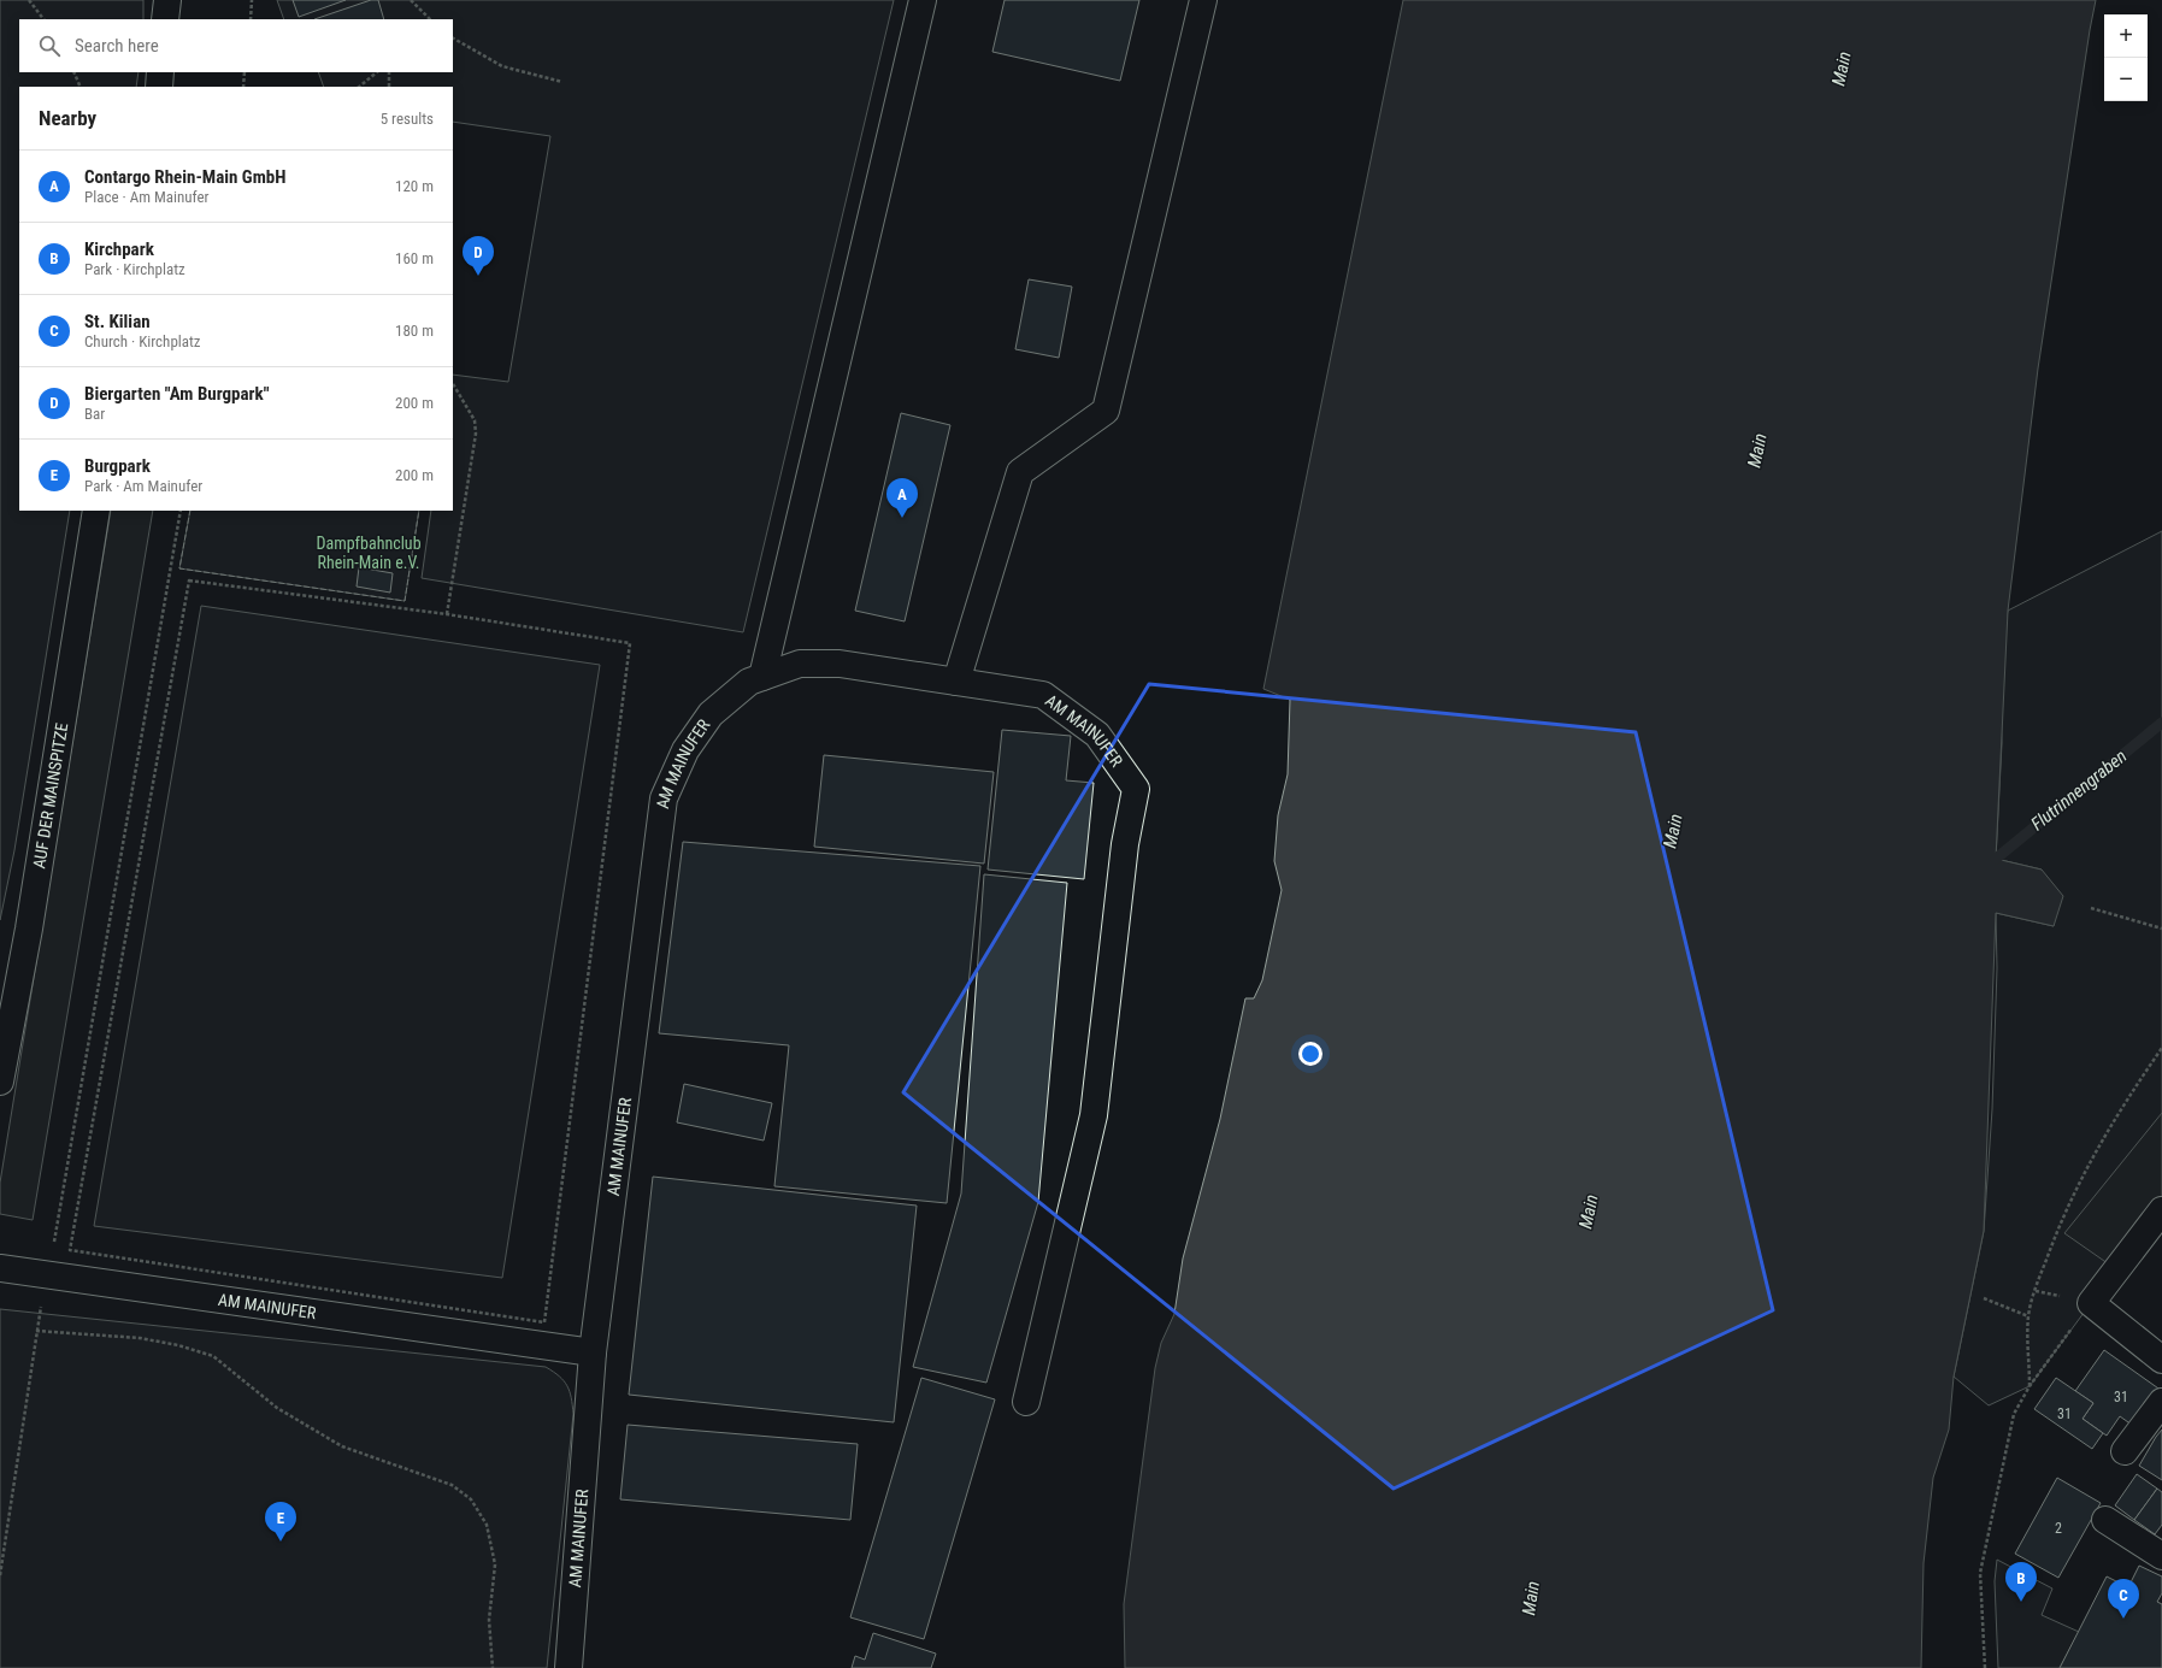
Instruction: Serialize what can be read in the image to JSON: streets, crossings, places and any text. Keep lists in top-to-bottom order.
{
  "streets": {
    "street": ["AM MAINUFER", "AUF DER MAINSPITZE"]
  },
  "water": ["Main", "Flutrinnengraben"],
  "parks": ["Dampfbahnclub Rhein-Main e.V."],
  "house_numbers": ["31", "31", "2"],
  "page": {
    "map_buttons": ["+", "−"],
    "search": "Search here",
    "heading": ["Nearby", "5 results"],
    "list": [
      {
        "mark": "A",
        "name": "Contargo Rhein-Main GmbH",
        "note": "Place · Am Mainufer",
        "value": "120 m"
      },
      {
        "mark": "B",
        "name": "Kirchpark",
        "note": "Park · Kirchplatz",
        "value": "160 m"
      },
      {
        "mark": "C",
        "name": "St. Kilian",
        "note": "Church · Kirchplatz",
        "value": "180 m"
      },
      {
        "mark": "D",
        "name": "Biergarten \"Am Burgpark\"",
        "note": "Bar",
        "value": "200 m"
      },
      {
        "mark": "E",
        "name": "Burgpark",
        "note": "Park · Am Mainufer",
        "value": "200 m"
      }
    ],
    "pins": [
      "D",
      "A",
      "E",
      "B",
      "C"
    ]
  }
}
